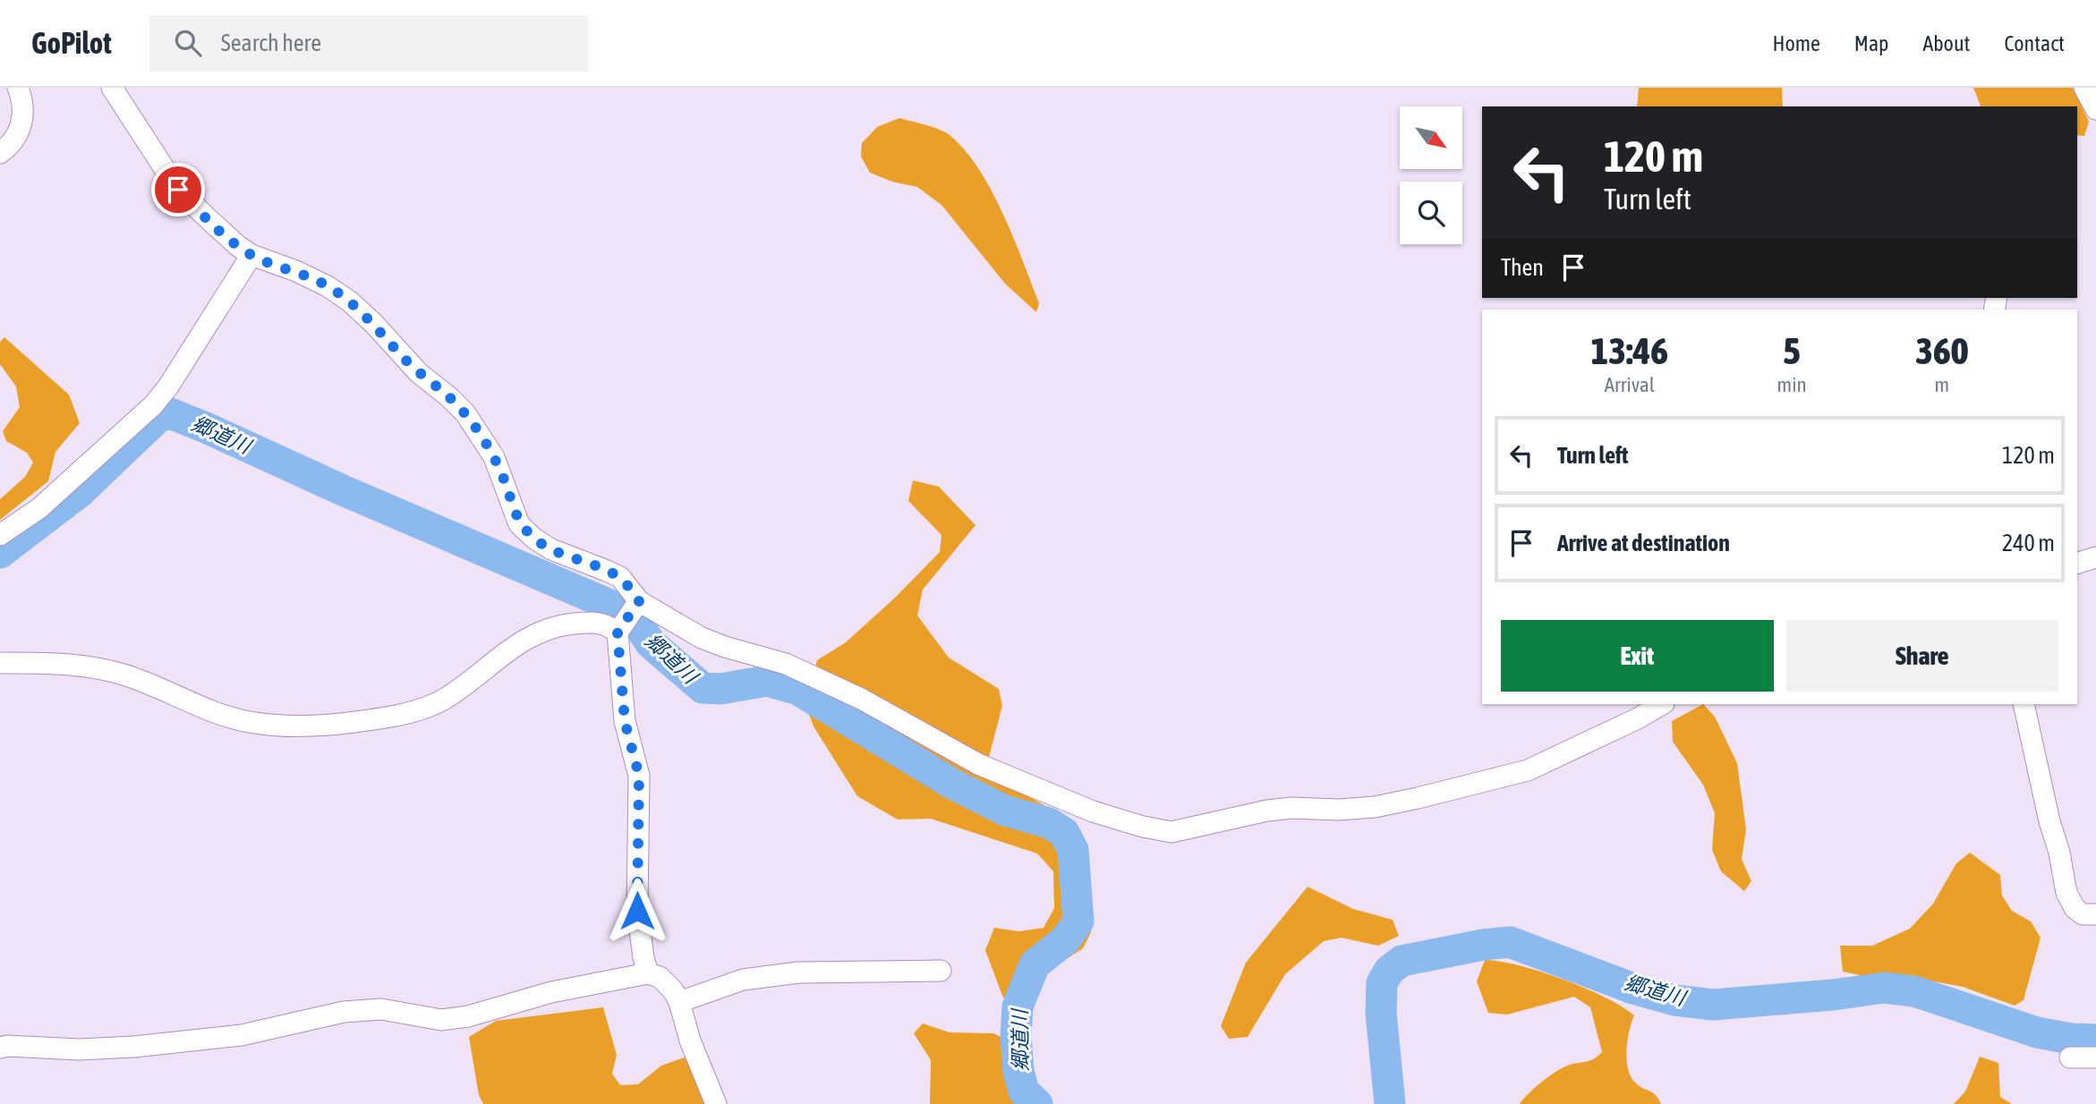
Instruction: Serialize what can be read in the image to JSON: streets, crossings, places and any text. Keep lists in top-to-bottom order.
{
  "water": ["郷道川"],
  "north": "bottom right",
  "page": {
    "header": "GoPilot",
    "search": "Search here",
    "nav": [
      "Home",
      "Map",
      "About",
      "Contact"
    ],
    "turn": ["120 m", "Turn left"],
    "then": "Then",
    "eta": [
      "13:46",
      "Arrival",
      "5",
      "min",
      "360",
      "m"
    ],
    "list": [
      {
        "name": "Turn left",
        "value": "120 m"
      },
      {
        "name": "Arrive at destination",
        "value": "240 m"
      }
    ],
    "buttons": ["Exit", "Share"]
  }
}
